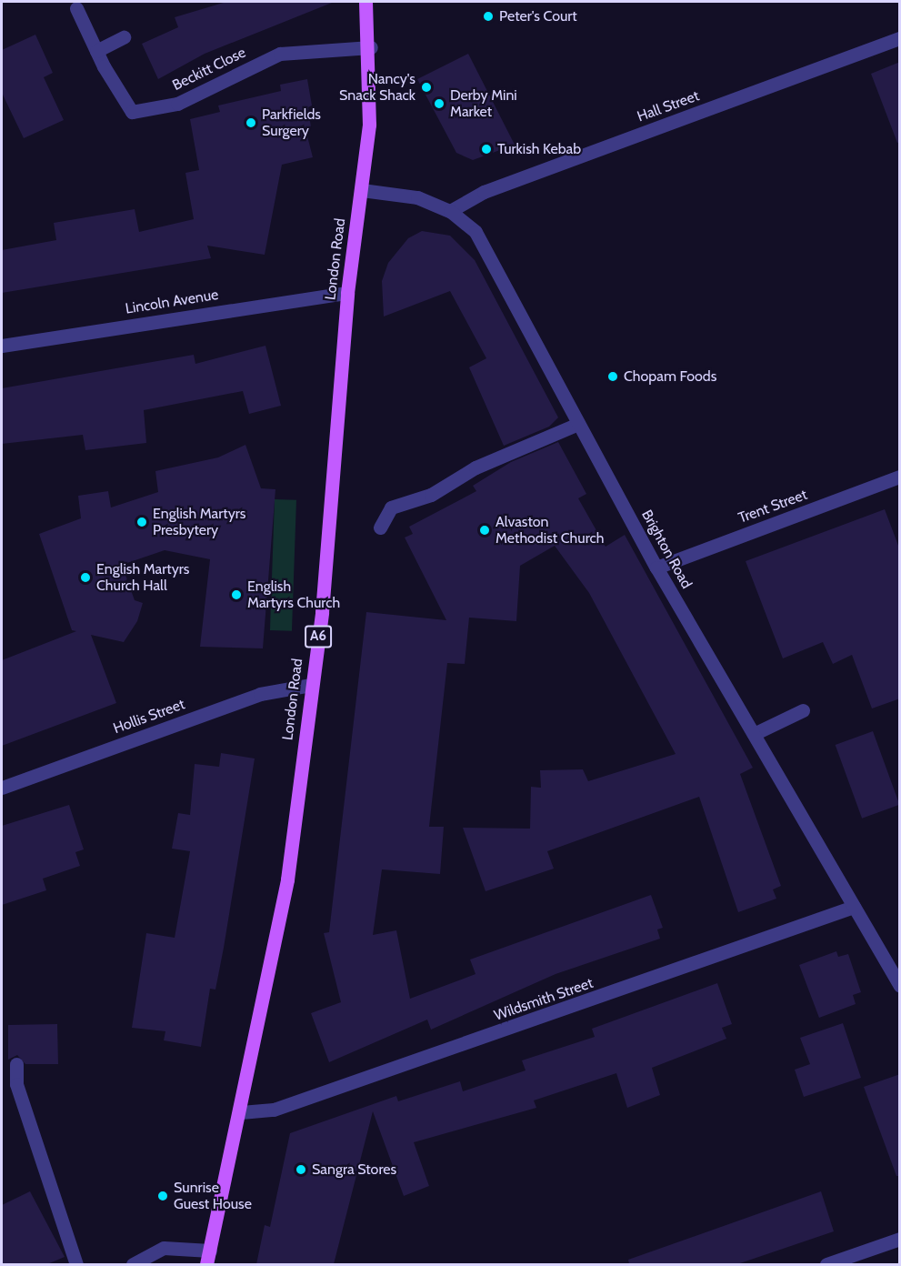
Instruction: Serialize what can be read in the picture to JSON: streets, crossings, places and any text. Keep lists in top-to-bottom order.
{
  "streets": {
    "main road": ["London Road", "A6"],
    "street": [
      "Beckitt Close",
      "Hall Street",
      "Lincoln Avenue",
      "Trent Street",
      "Brighton Road",
      "Hollis Street",
      "Wildsmith Street"
    ]
  },
  "crossings": [
    ["Beckitt Close", "London Road"],
    ["Hall Street", "Brighton Road"],
    ["London Road", "Lincoln Avenue"],
    ["London Road", "Brighton Road"],
    ["London Road", "Hollis Street"],
    ["London Road", "Wildsmith Street"],
    ["Trent Street", "Brighton Road"],
    ["Brighton Road", "Wildsmith Street"]
  ],
  "places": [
    "Peter's Court",
    "Nancy's Snack Shack",
    "Derby Mini Market",
    "Parkfields Surgery",
    "Turkish Kebab",
    "Chopam Foods",
    "English Martyrs Presbytery",
    "Alvaston Methodist Church",
    "English Martyrs Church Hall",
    "English Martyrs Church",
    "Sangra Stores",
    "Sunrise Guest House"
  ]
}
